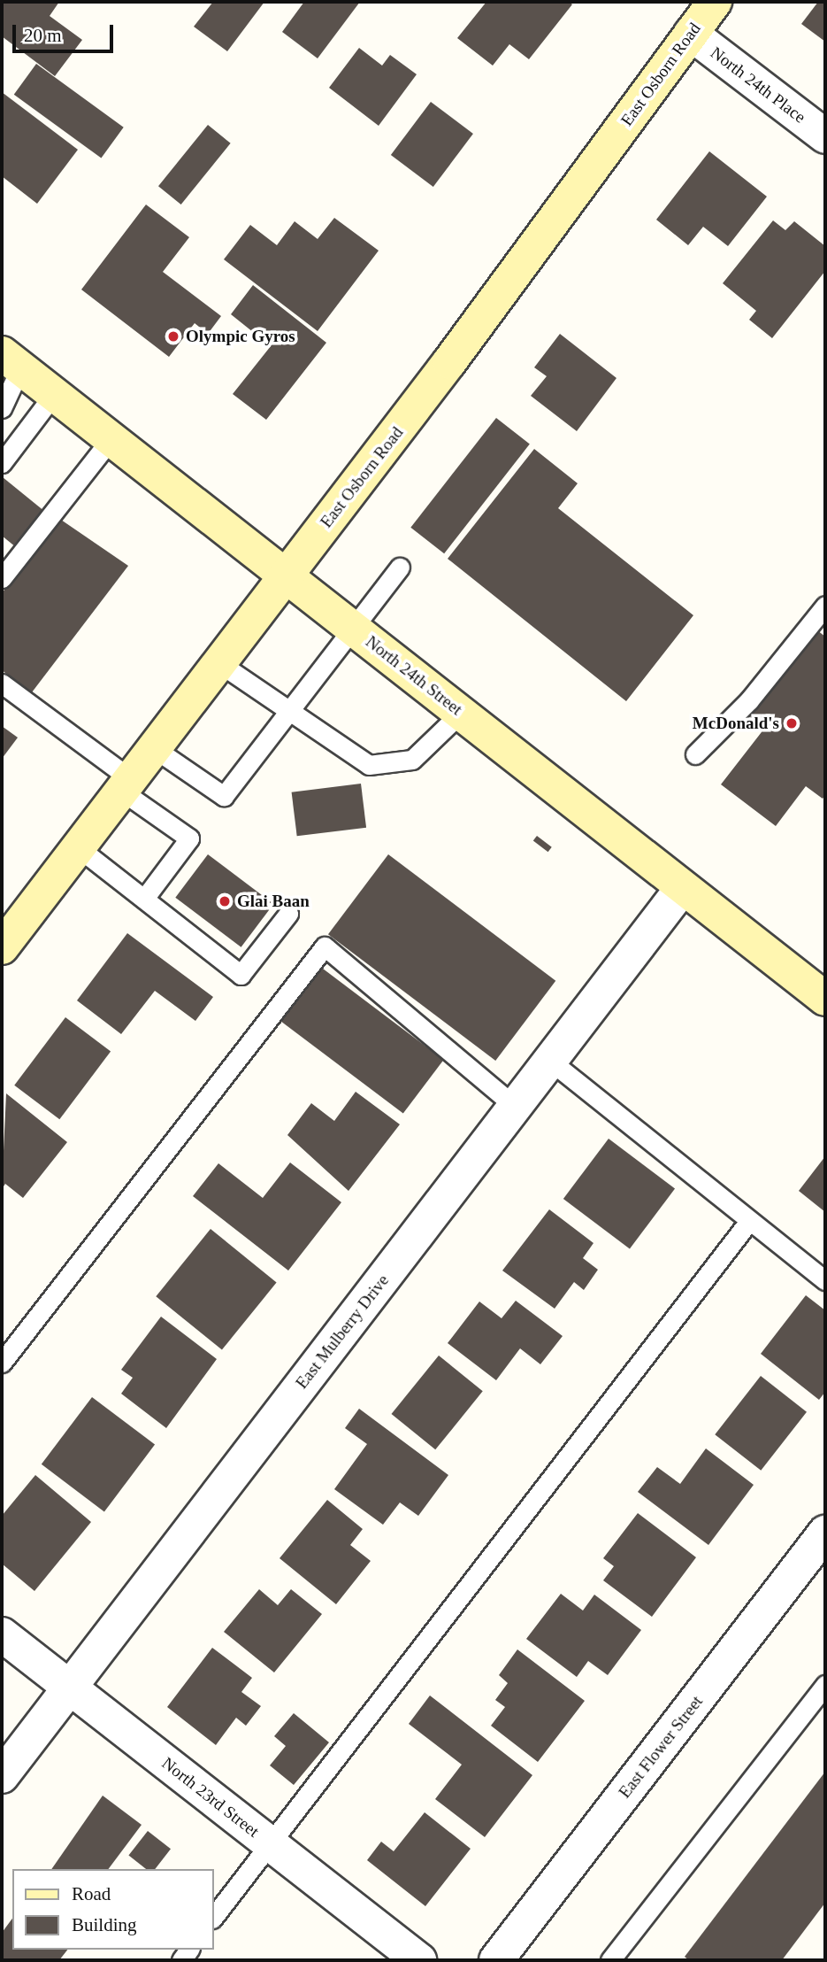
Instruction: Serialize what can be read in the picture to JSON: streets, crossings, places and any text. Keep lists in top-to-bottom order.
{
  "streets": {
    "main road": ["East Osborn Road", "North 24th Street"],
    "street": [
      "North 24th Place",
      "East Mulberry Drive",
      "East Flower Street",
      "North 23rd Street"
    ]
  },
  "crossings": [
    ["East Osborn Road", "North 24th Place"],
    ["East Osborn Road", "North 24th Street"],
    ["North 24th Street", "East Mulberry Drive"],
    ["East Mulberry Drive", "North 23rd Street"]
  ],
  "places": ["Olympic Gyros", "McDonald's", "Glai Baan"],
  "legend": ["Road", "Building"],
  "scale_bar": "20 m"
}
